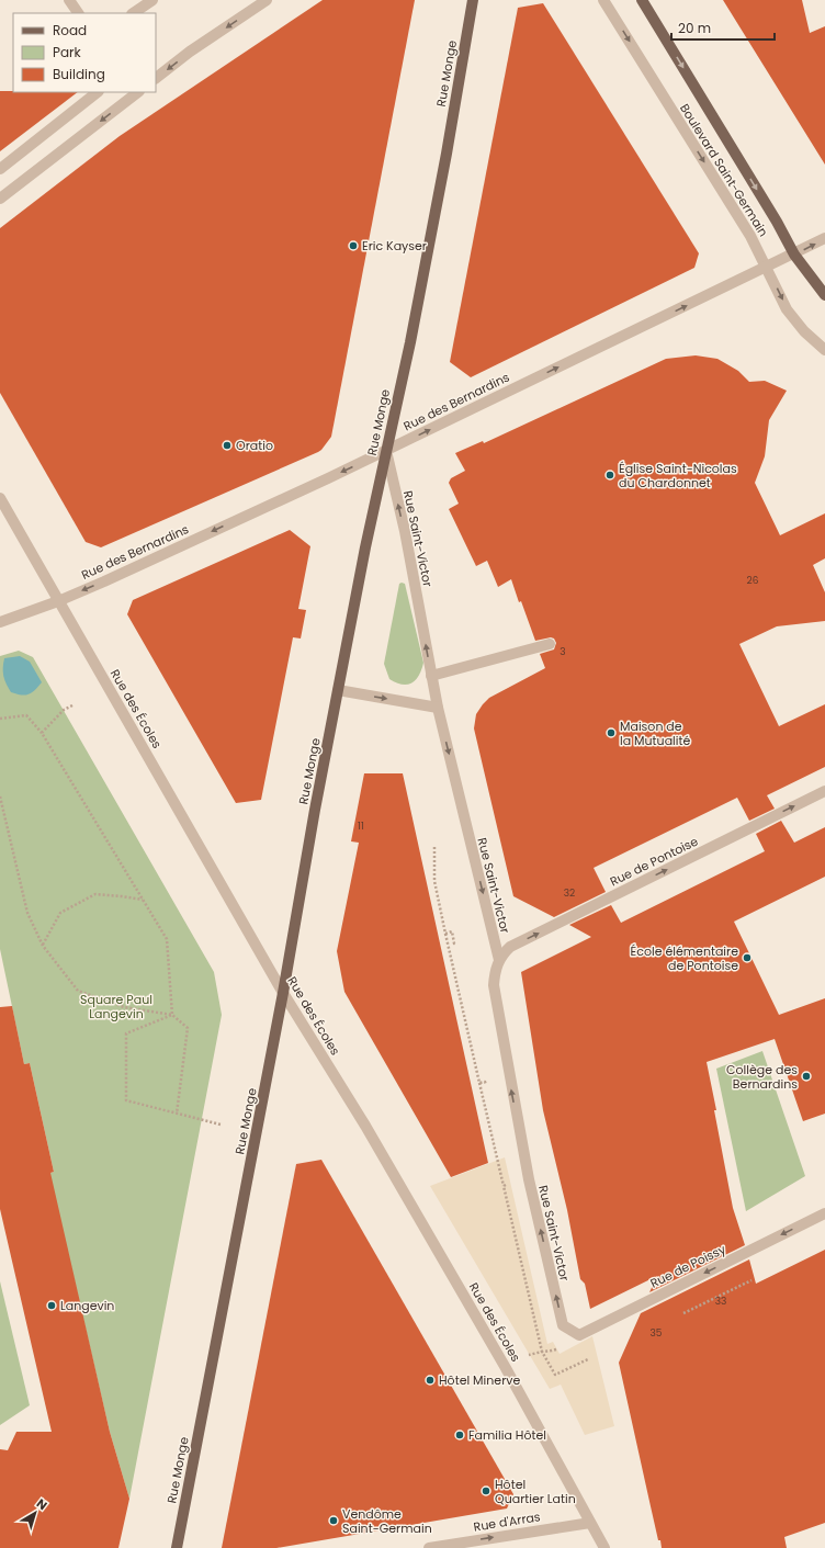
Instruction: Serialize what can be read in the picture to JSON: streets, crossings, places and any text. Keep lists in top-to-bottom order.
{
  "streets": {
    "main road": ["Rue Monge", "Boulevard Saint-Germain"],
    "street": [
      "Rue des Bernardins",
      "Rue Saint-Victor",
      "Rue des Écoles",
      "Rue de Pontoise",
      "Rue de Poissy",
      "Rue d'Arras"
    ]
  },
  "crossings": [
    ["Rue Monge", "Rue des Bernardins"],
    ["Rue Monge", "Rue Saint-Victor"],
    ["Rue Monge", "Rue des Écoles"],
    ["Boulevard Saint-Germain", "Rue des Bernardins"],
    ["Rue des Bernardins", "Rue Saint-Victor"],
    ["Rue des Bernardins", "Rue des Écoles"],
    ["Rue Saint-Victor", "Rue de Pontoise"],
    ["Rue Saint-Victor", "Rue de Poissy"],
    ["Rue des Écoles", "Rue d'Arras"]
  ],
  "one_way": [
    "Boulevard Saint-Germain",
    "Rue de Pontoise",
    "Rue de Poissy",
    "Rue d'Arras"
  ],
  "parks": ["Square Paul Langevin"],
  "places": [
    "Eric Kayser",
    "Oratio",
    "Église Saint-Nicolas du Chardonnet",
    "Maison de la Mutualité",
    "École élémentaire de Pontoise",
    "Collège des Bernardins",
    "Langevin",
    "Hôtel Minerve",
    "Familia Hôtel",
    "Hôtel Quartier Latin",
    "Vendôme Saint-Germain"
  ],
  "house_numbers": [
    "26",
    "3",
    "11",
    "32",
    "33",
    "35"
  ],
  "legend": ["Road", "Park", "Building"],
  "scale_bar": "20 m",
  "north": "top right"
}
